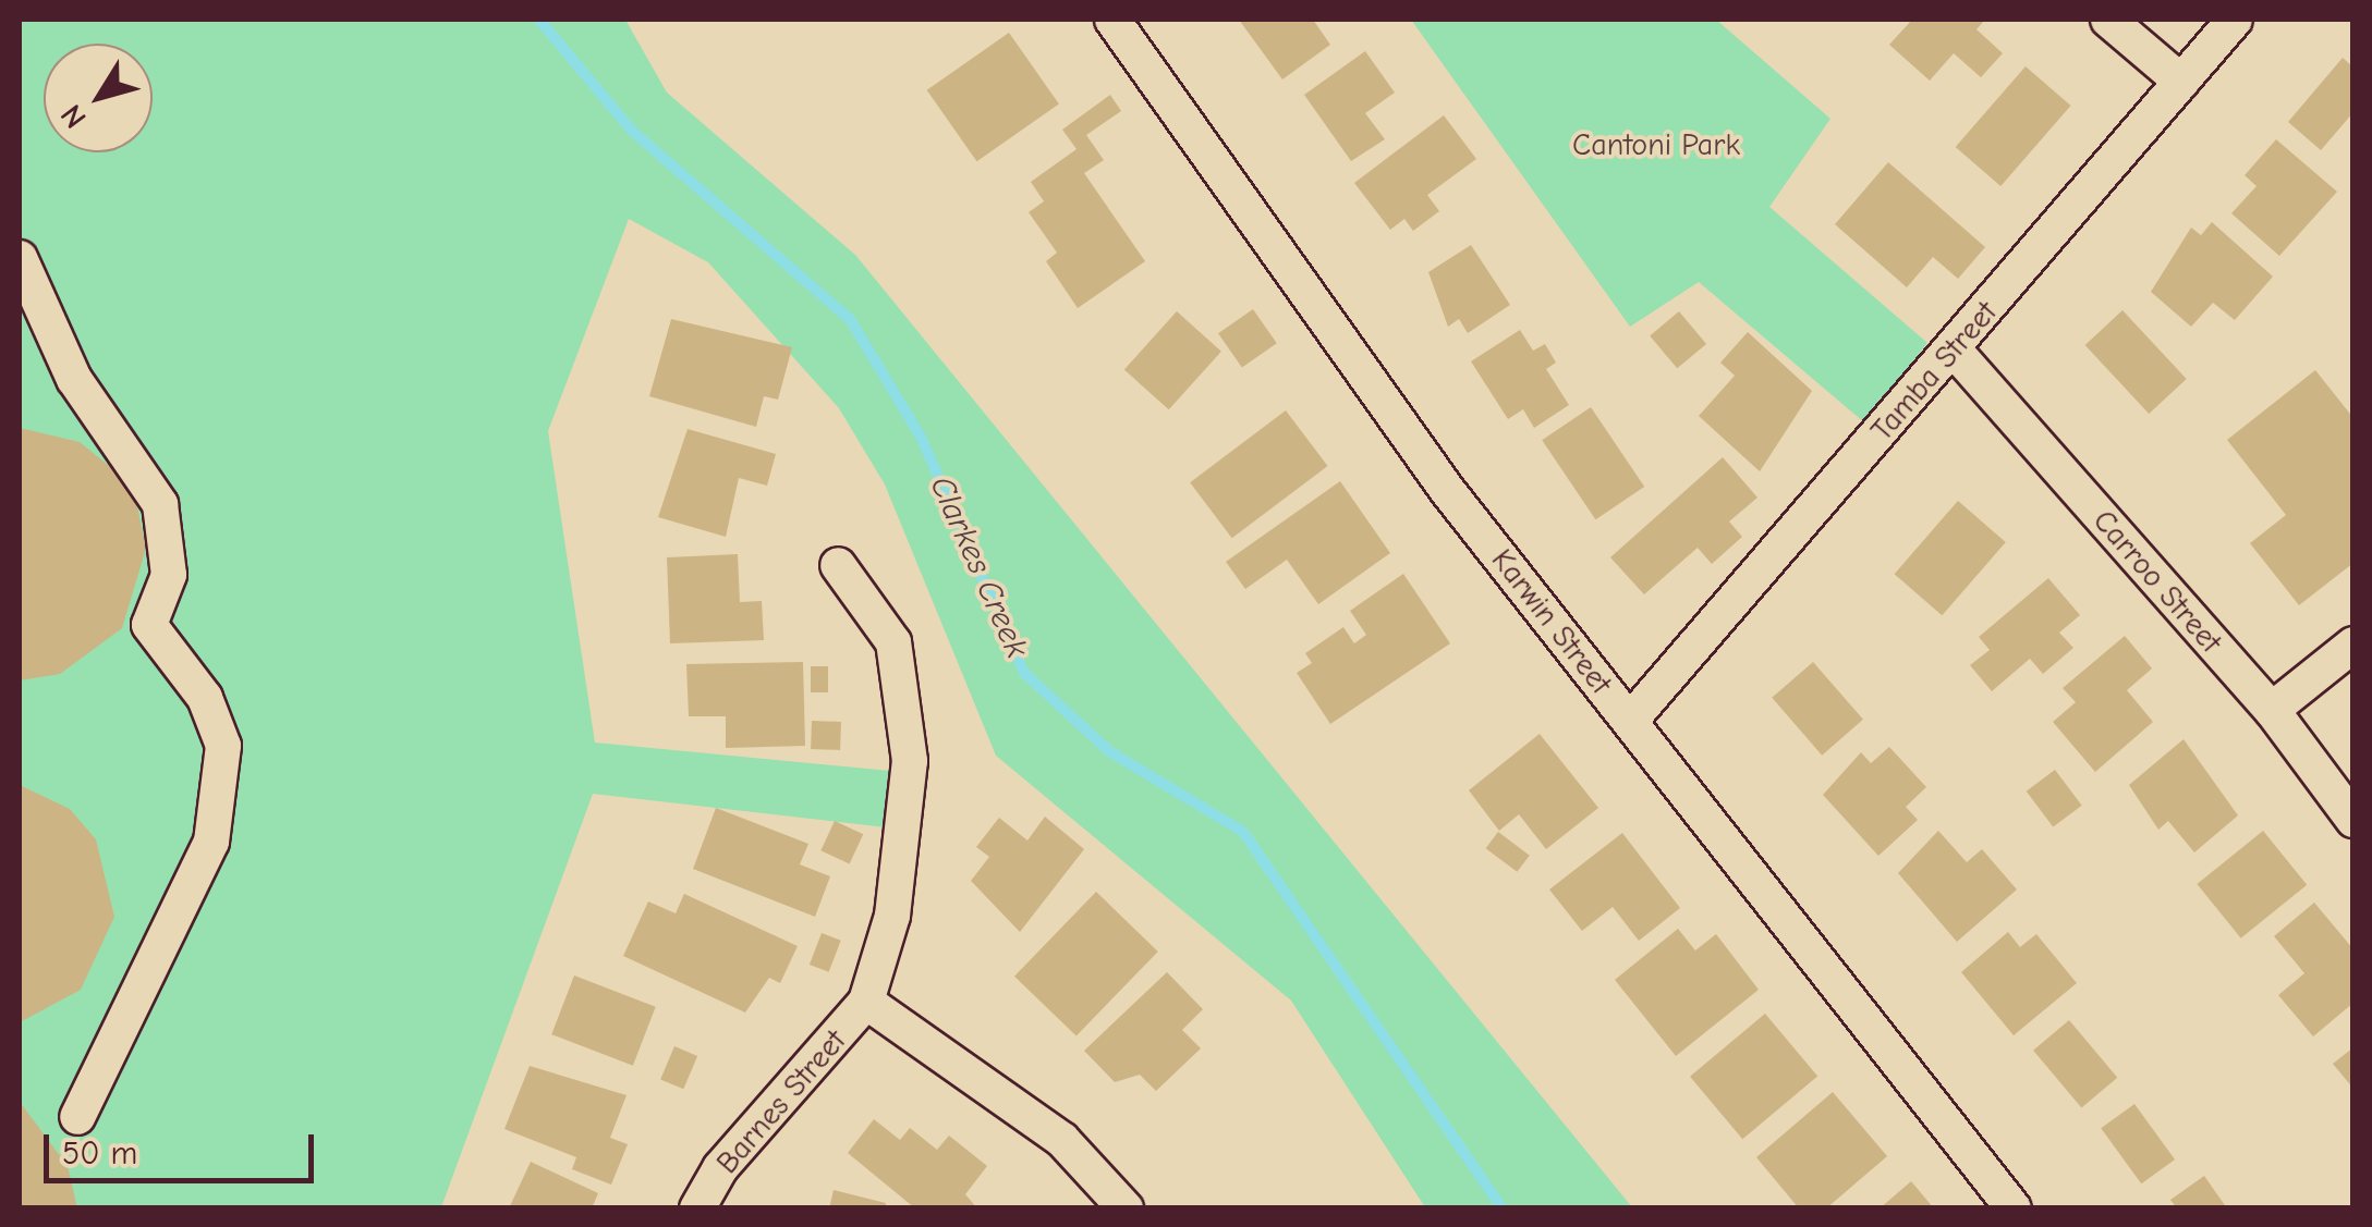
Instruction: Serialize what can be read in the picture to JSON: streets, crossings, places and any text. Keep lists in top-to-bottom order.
{
  "streets": {
    "street": [
      "Tamba Street",
      "Carroo Street",
      "Karwin Street",
      "Barnes Street"
    ]
  },
  "crossings": [
    ["Tamba Street", "Carroo Street"],
    ["Tamba Street", "Karwin Street"]
  ],
  "water": ["Clarkes Creek"],
  "parks": ["Cantoni Park"],
  "scale_bar": "50 m",
  "north": "bottom left"
}
